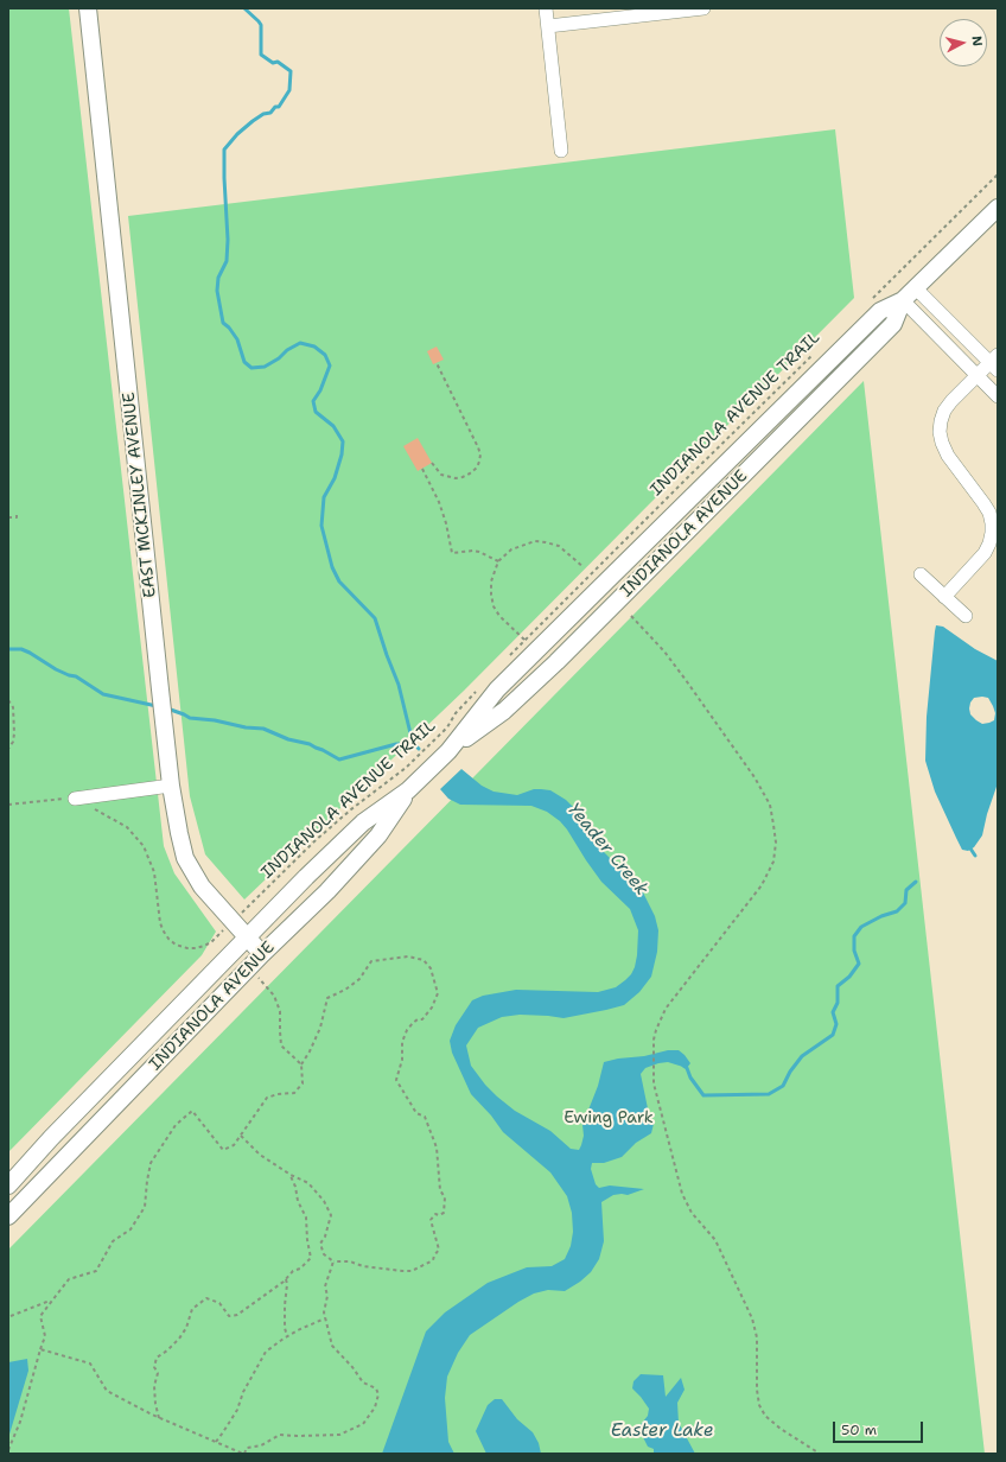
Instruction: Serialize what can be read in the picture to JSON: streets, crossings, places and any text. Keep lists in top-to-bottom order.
{
  "streets": {
    "main road": ["EAST MCKINLEY AVENUE", "INDIANOLA AVENUE"],
    "path": ["INDIANOLA AVENUE TRAIL"]
  },
  "crossings": [
    ["EAST MCKINLEY AVENUE", "INDIANOLA AVENUE"]
  ],
  "water": ["Yeader Creek", "Easter Lake"],
  "parks": ["Ewing Park"],
  "scale_bar": "50 m",
  "north": "right"
}
